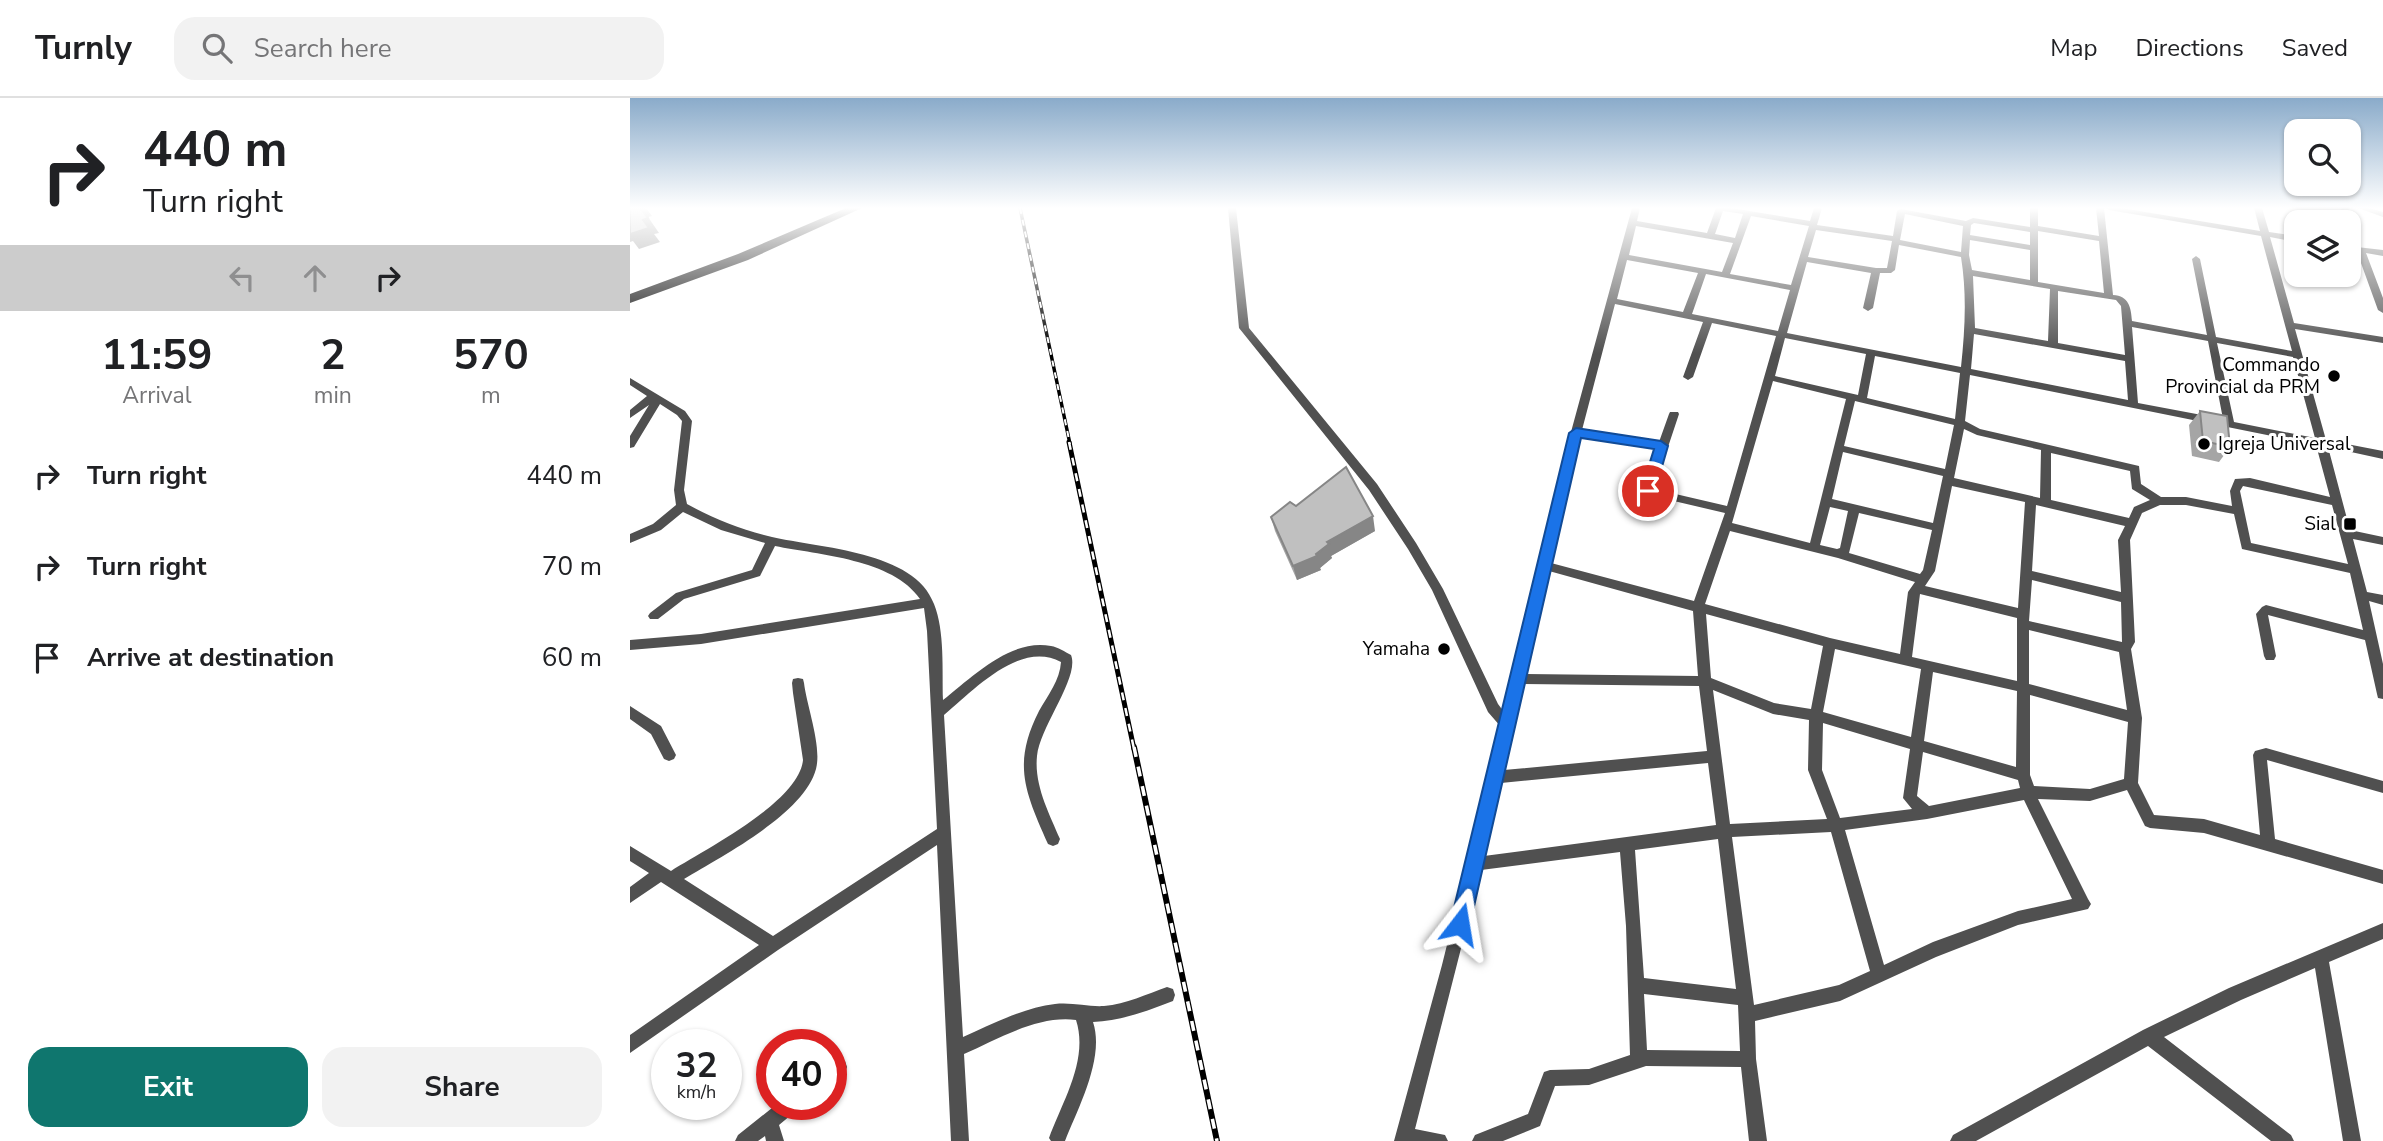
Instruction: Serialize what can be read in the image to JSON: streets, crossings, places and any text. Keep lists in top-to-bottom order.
{
  "places": {
    "other": ["Commando Provincial da PRM", "Igreja Universal", "Yamaha"],
    "transit": ["Sial"]
  },
  "page": {
    "header": "Turnly",
    "search": "Search here",
    "nav": ["Map", "Directions", "Saved"],
    "turn": ["440 m", "Turn right"],
    "eta": [
      "11:59",
      "Arrival",
      "2",
      "min",
      "570",
      "m"
    ],
    "list": [
      {
        "name": "Turn right",
        "value": "440 m"
      },
      {
        "name": "Turn right",
        "value": "70 m"
      },
      {
        "name": "Arrive at destination",
        "value": "60 m"
      }
    ],
    "speed": "32 km/h",
    "limit": "40",
    "buttons": ["Exit", "Share"]
  }
}
